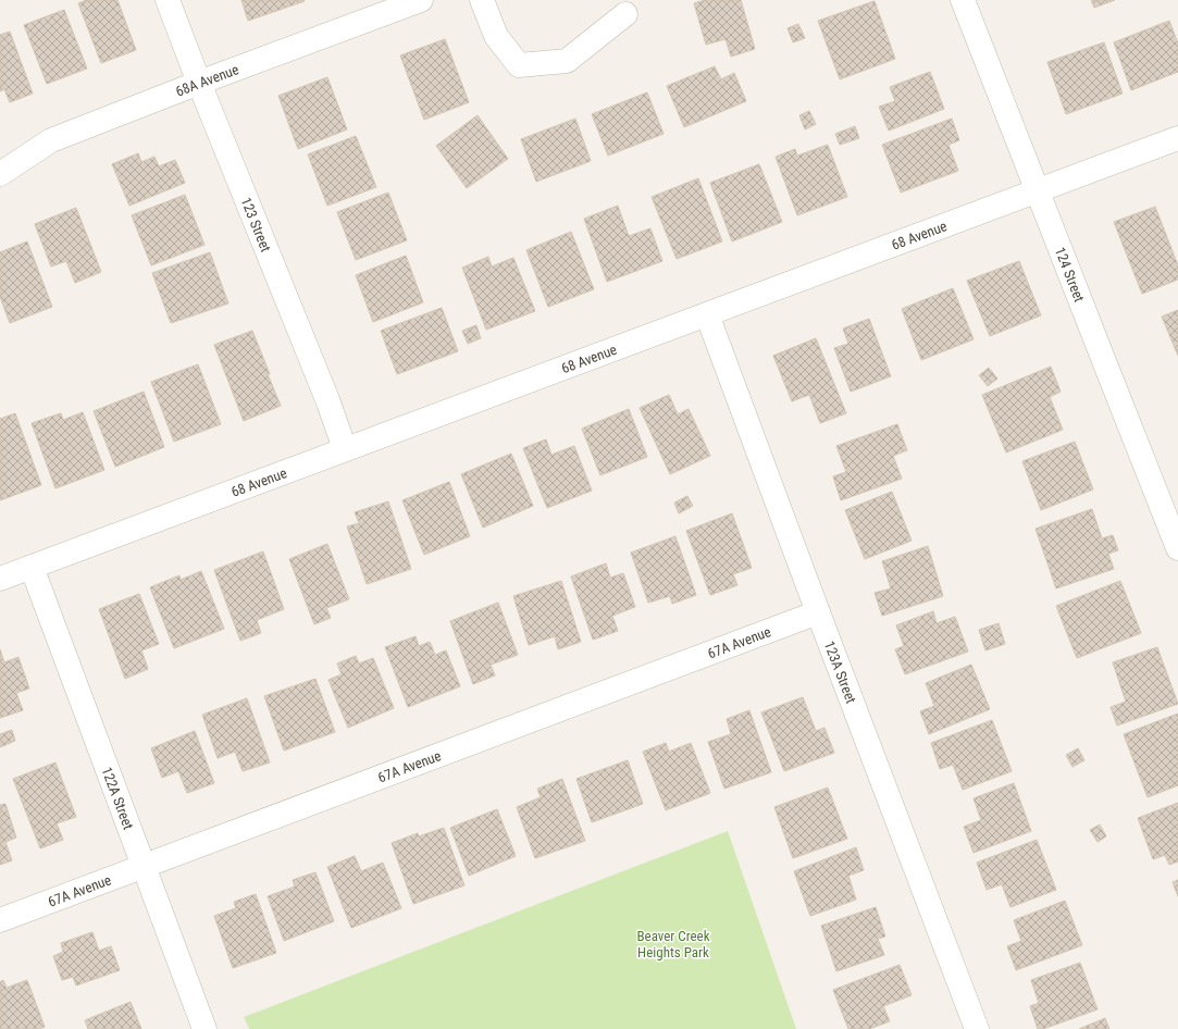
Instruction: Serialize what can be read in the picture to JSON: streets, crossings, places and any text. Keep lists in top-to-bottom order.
{
  "streets": {
    "street": [
      "68A Avenue",
      "123 Street",
      "68 Avenue",
      "124 Street",
      "67A Avenue",
      "123A Street",
      "122A Street"
    ]
  },
  "crossings": [
    ["68A Avenue", "123 Street"],
    ["123 Street", "68 Avenue"],
    ["68 Avenue", "124 Street"],
    ["68 Avenue", "123A Street"],
    ["68 Avenue", "122A Street"],
    ["67A Avenue", "123A Street"],
    ["67A Avenue", "122A Street"]
  ],
  "parks": ["Beaver Creek Heights Park"]
}
